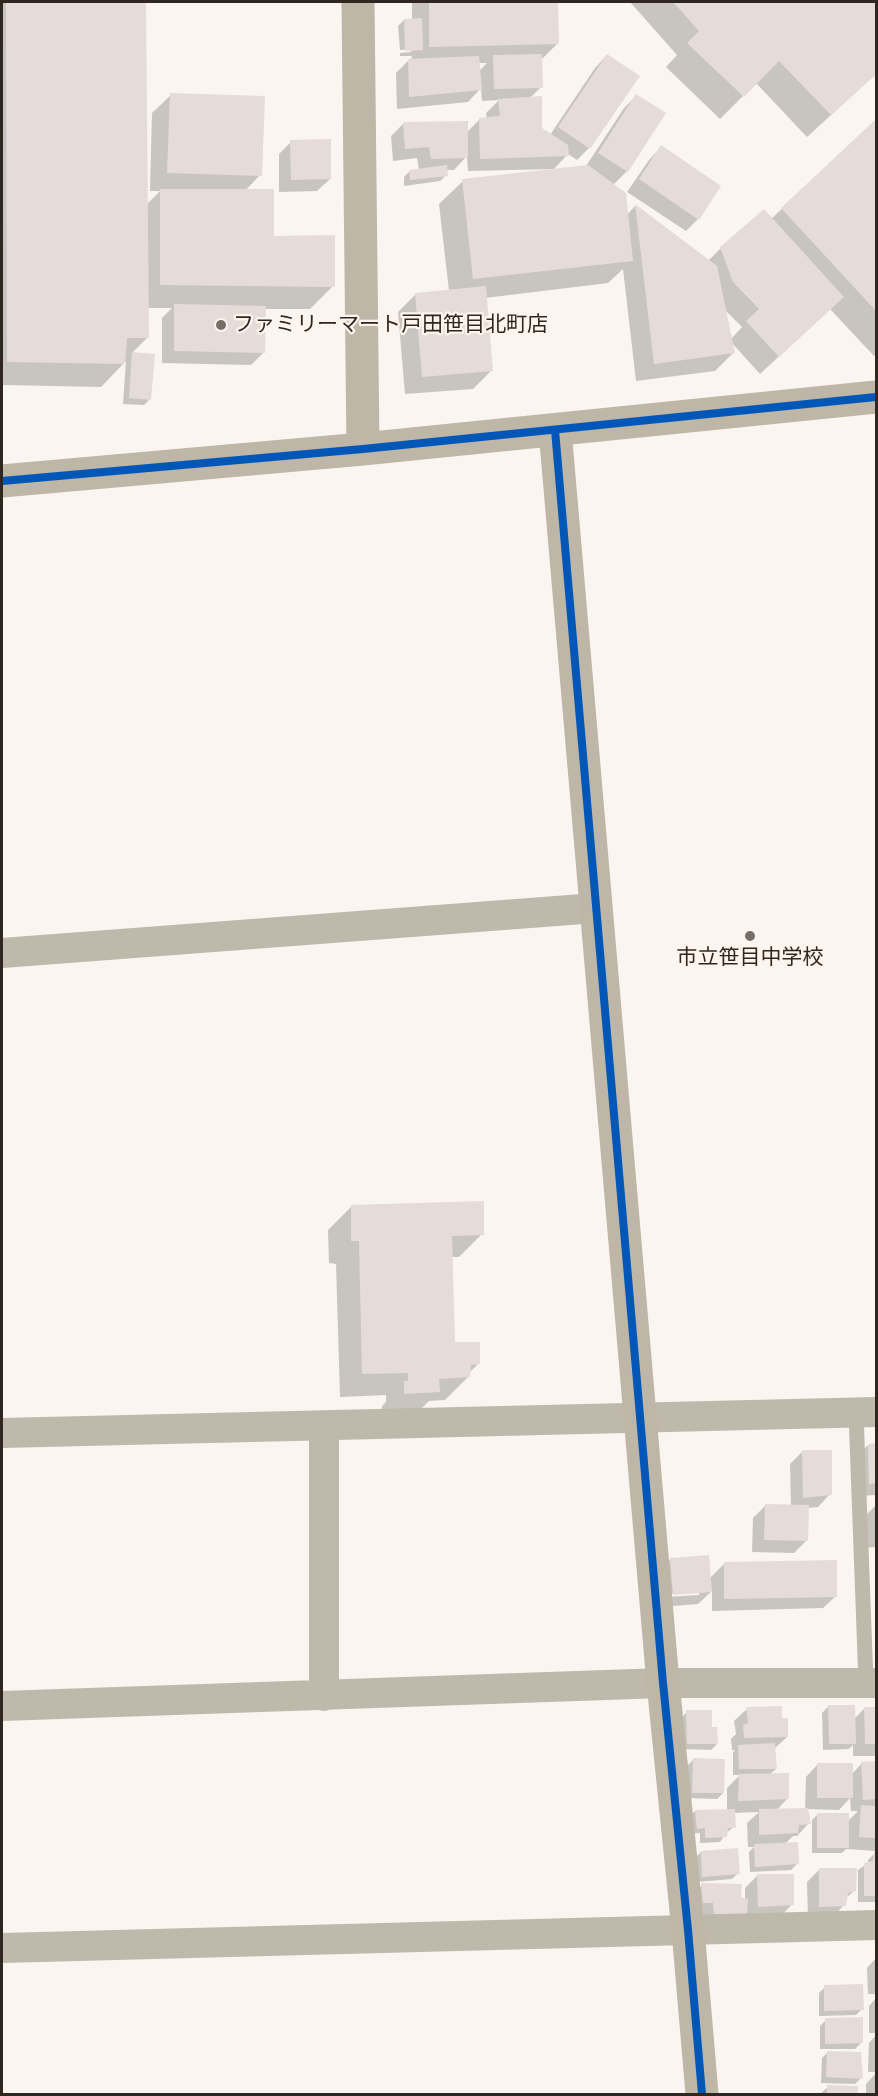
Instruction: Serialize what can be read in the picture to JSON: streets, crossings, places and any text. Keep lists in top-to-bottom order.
{
  "places": ["ファミリーマート戸田笹目北町店", "市立笹目中学校"]
}
